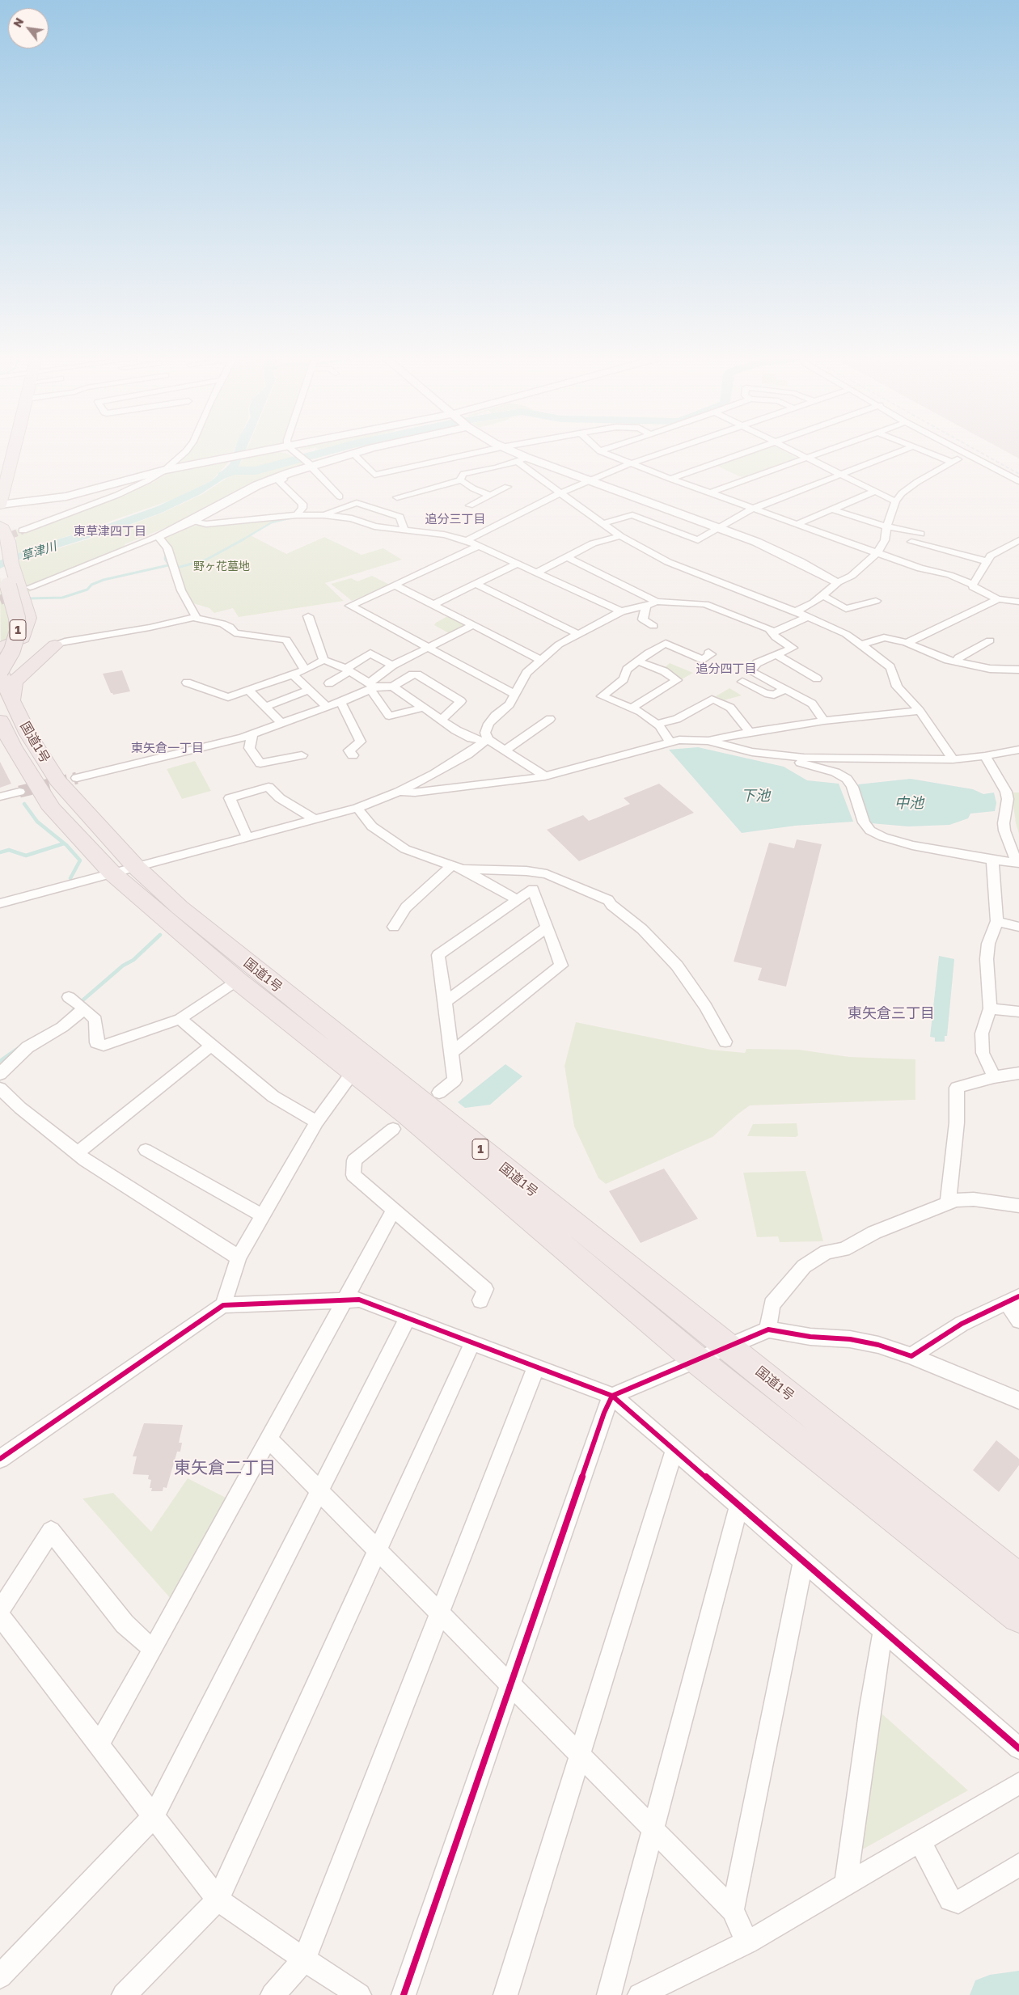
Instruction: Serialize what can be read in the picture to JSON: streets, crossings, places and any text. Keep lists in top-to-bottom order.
{
  "streets": {
    "highway": ["1", "国道1号"]
  },
  "crossings": [
    ["1", "国道1号"]
  ],
  "districts": [
    "追分三丁目",
    "東草津四丁目",
    "追分四丁目",
    "東矢倉一丁目",
    "東矢倉三丁目",
    "東矢倉二丁目"
  ],
  "water": ["草津川", "下池", "中池"],
  "parks": ["野ヶ花墓地"],
  "north": "top left"
}
